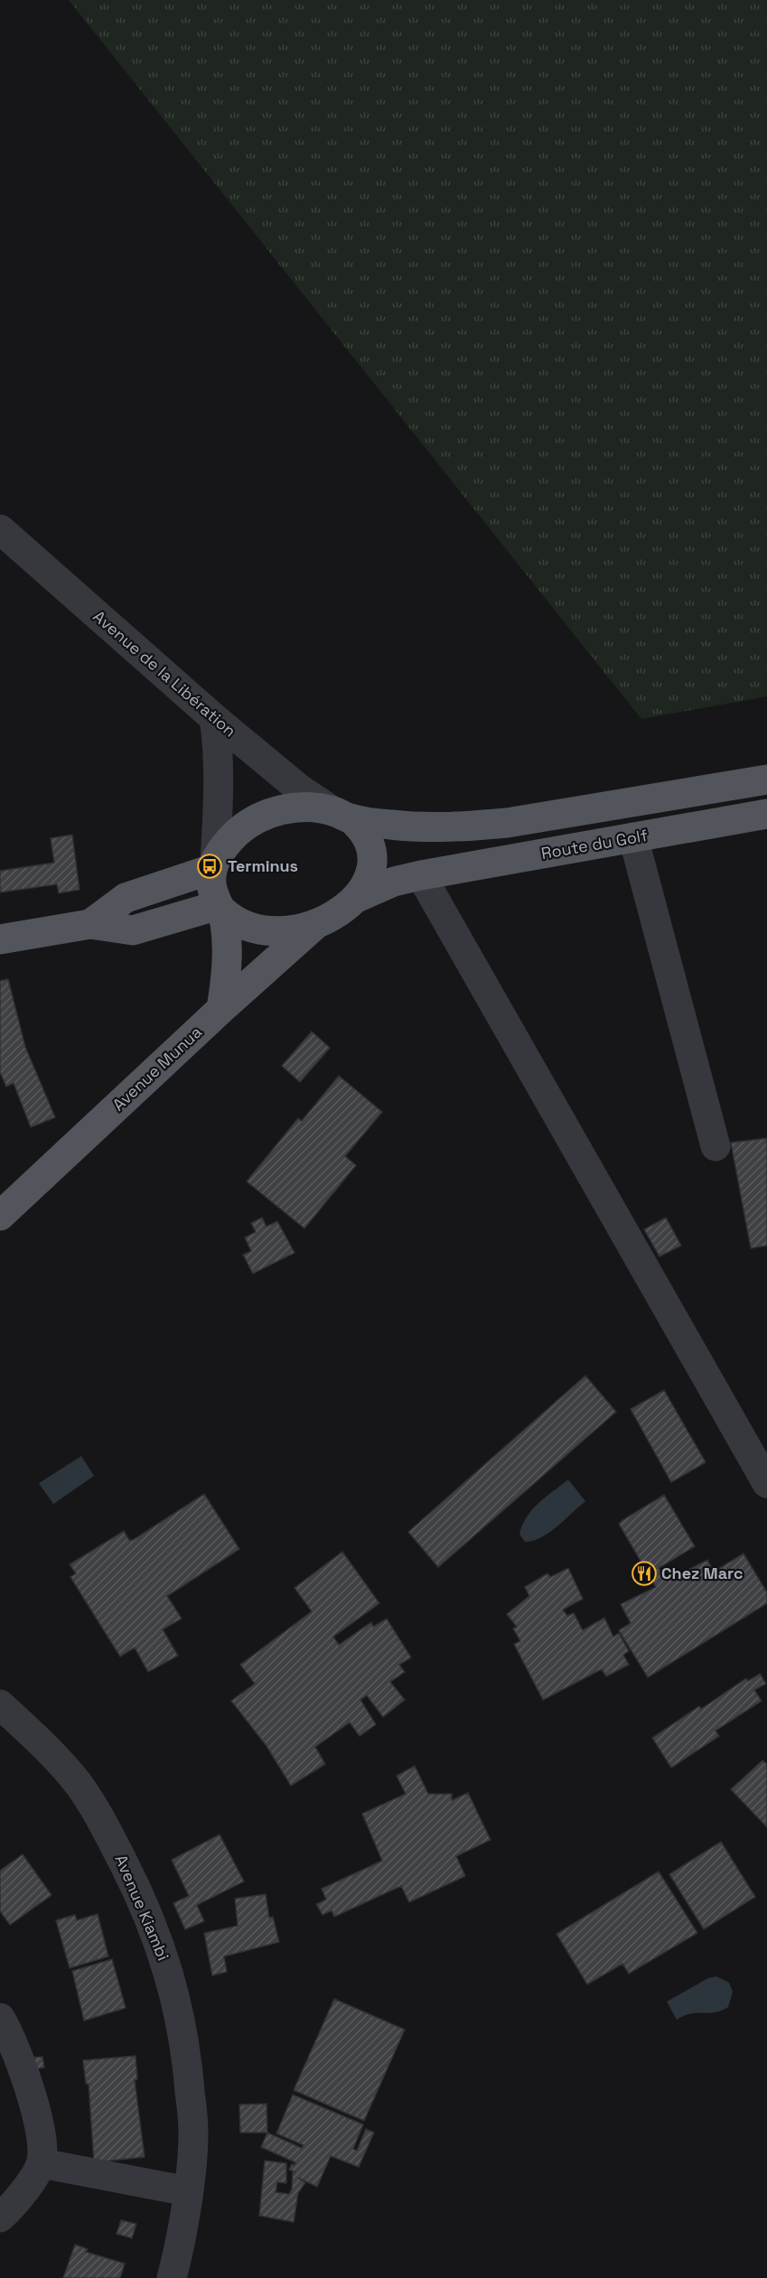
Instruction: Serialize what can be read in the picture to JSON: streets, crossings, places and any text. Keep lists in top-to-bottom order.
{
  "streets": {
    "main road": ["Route du Golf", "Avenue Munua"],
    "street": ["Avenue de la Libération", "Avenue Kiambi"]
  },
  "crossings": [
    ["Avenue de la Libération", "Route du Golf"],
    ["Avenue de la Libération", "Avenue Munua"],
    ["Route du Golf", "Avenue Munua"]
  ],
  "places": {
    "bus stop": ["Terminus"],
    "restaurant": ["Chez Marc"]
  }
}
